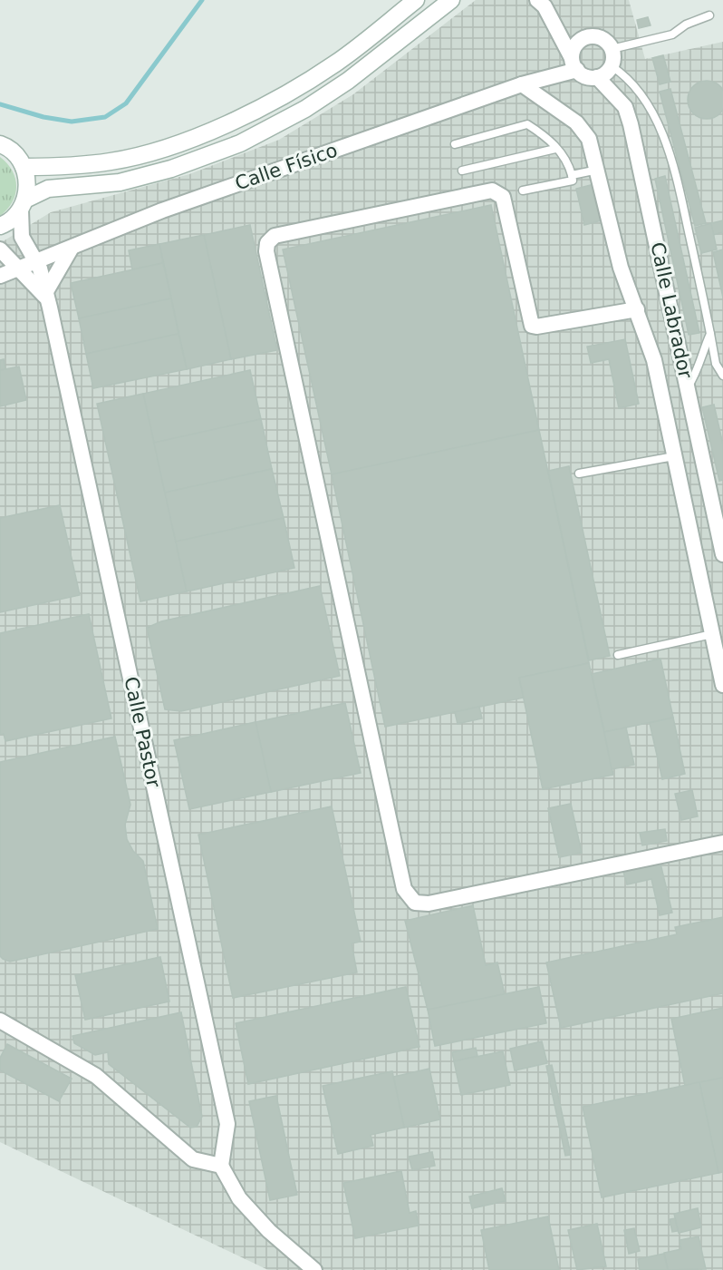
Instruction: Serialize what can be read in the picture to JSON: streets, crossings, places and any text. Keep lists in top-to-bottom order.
{
  "streets": {
    "street": ["Calle Físico", "Calle Labrador", "Calle Pastor"]
  },
  "crossings": [
    ["Calle Físico", "Calle Labrador"],
    ["Calle Físico", "Calle Pastor"]
  ]
}
